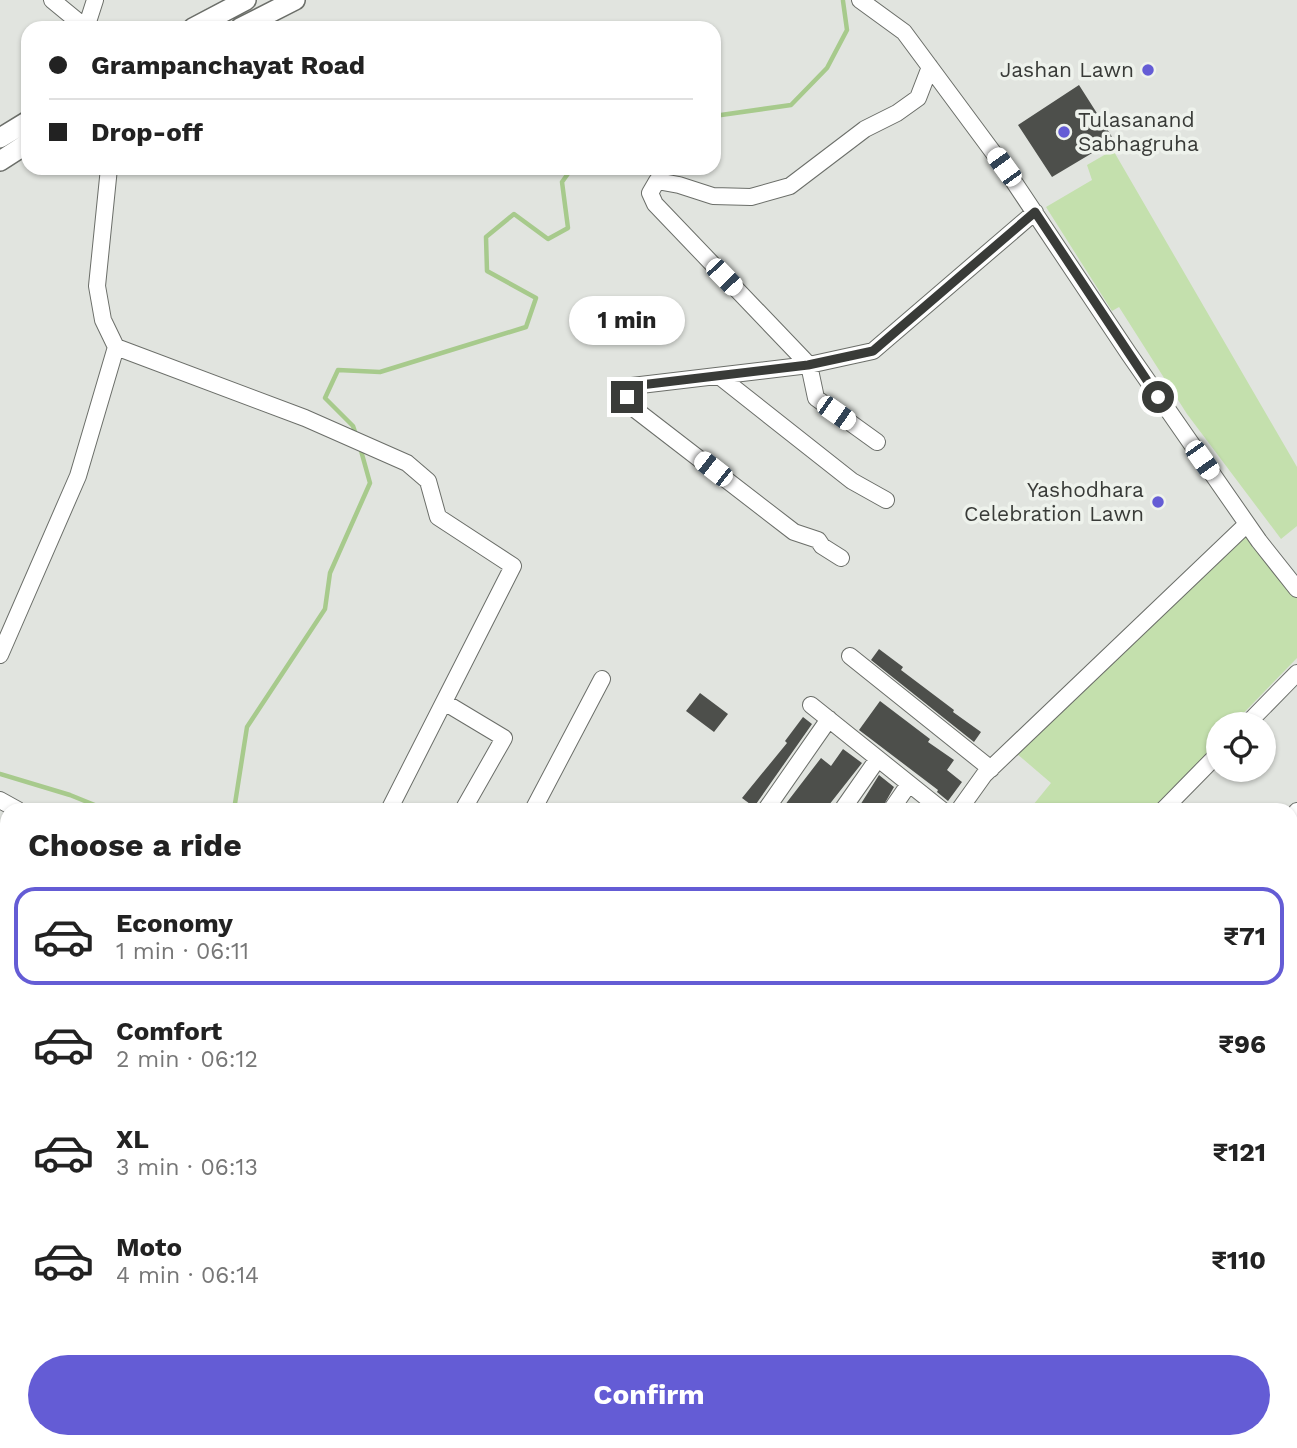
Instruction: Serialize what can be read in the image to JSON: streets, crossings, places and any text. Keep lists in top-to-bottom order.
{
  "places": ["Jashan Lawn", "Tulasanand Sabhagruha", "Yashodhara Celebration Lawn"],
  "page": {
    "banner": ["Grampanchayat Road", "Drop-off"],
    "bubble": "1 min",
    "heading": "Choose a ride",
    "list": [
      {
        "name": "Economy",
        "note": "1 min · 06:11",
        "value": "₹71"
      },
      {
        "name": "Comfort",
        "note": "2 min · 06:12",
        "value": "₹96"
      },
      {
        "name": "XL",
        "note": "3 min · 06:13",
        "value": "₹121"
      },
      {
        "name": "Moto",
        "note": "4 min · 06:14",
        "value": "₹110"
      }
    ],
    "buttons": "Confirm"
  }
}
